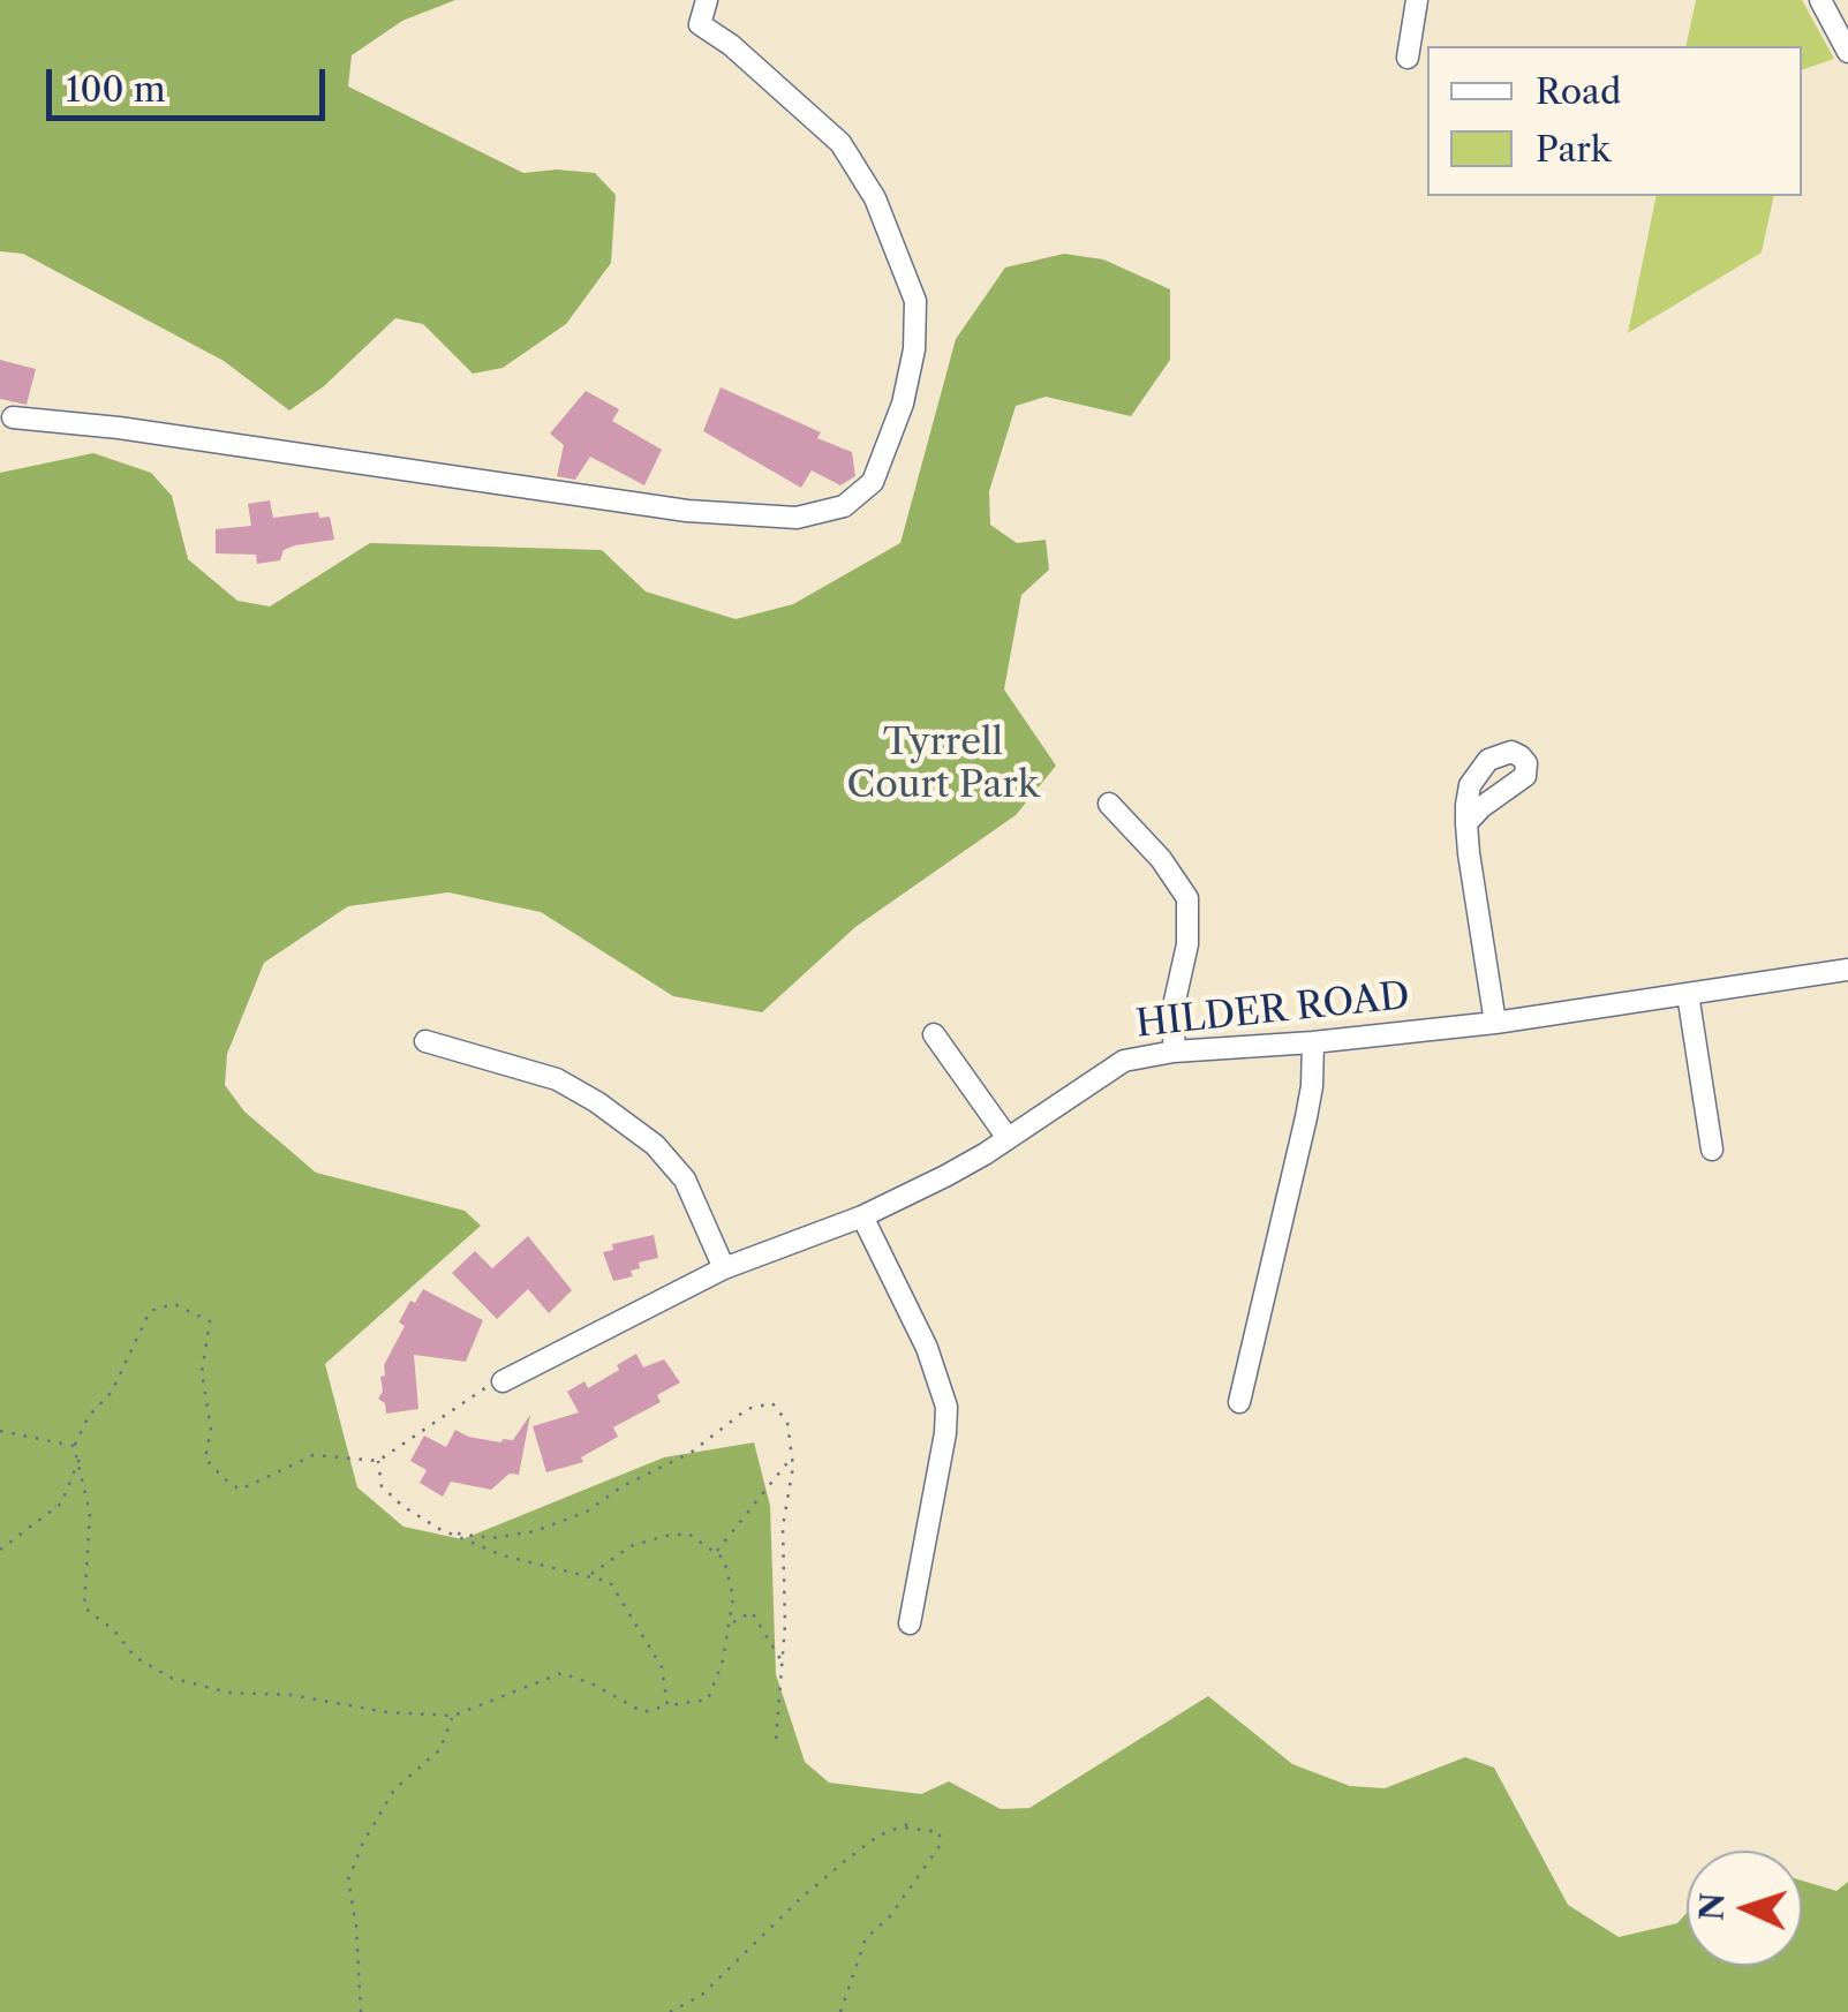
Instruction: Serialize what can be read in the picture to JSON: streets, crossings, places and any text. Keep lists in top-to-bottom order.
{
  "streets": {
    "street": ["HILDER ROAD"]
  },
  "parks": ["Tyrrell Court Park"],
  "legend": ["Road", "Park"],
  "scale_bar": "100 m",
  "north": "left"
}
